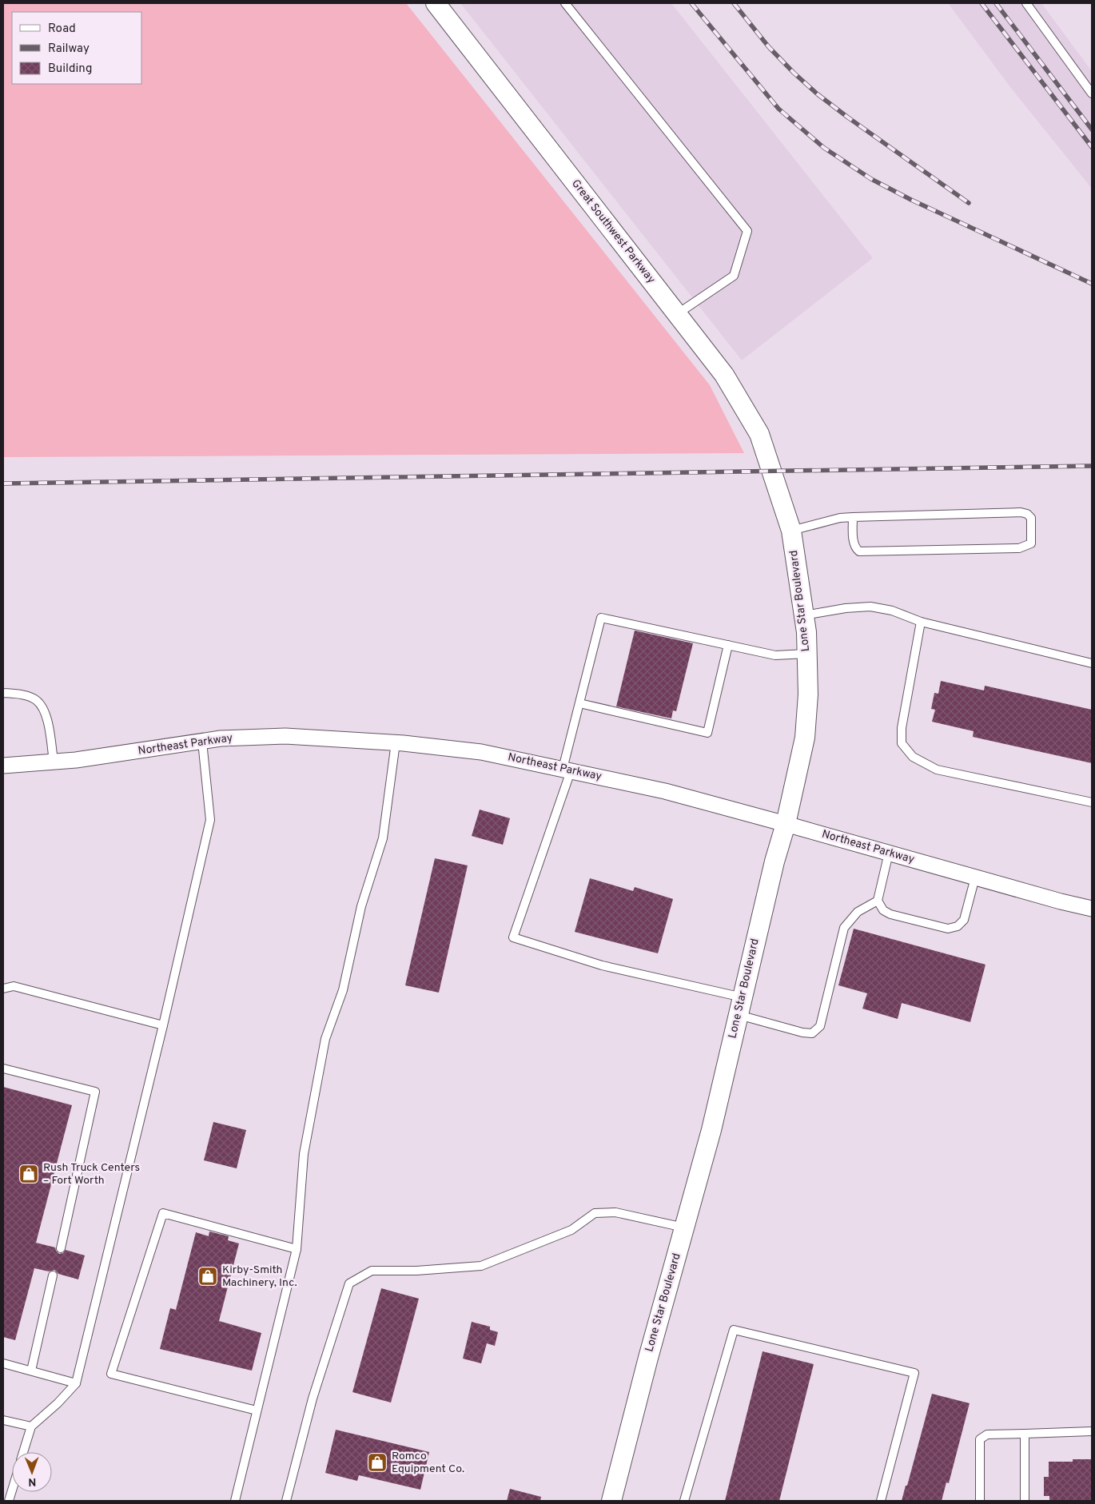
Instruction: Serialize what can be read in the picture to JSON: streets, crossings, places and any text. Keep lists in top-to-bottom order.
{
  "streets": {
    "street": ["Great Southwest Parkway", "Lone Star Boulevard", "Northeast Parkway"]
  },
  "crossings": [
    ["Great Southwest Parkway", "Lone Star Boulevard"],
    ["Lone Star Boulevard", "Northeast Parkway"]
  ],
  "places": {
    "shop": ["Rush Truck Centers – Fort Worth", "Kirby-Smith Machinery, Inc.", "Romco Equipment Co."]
  },
  "legend": ["Road", "Railway", "Building"],
  "north": "bottom"
}
